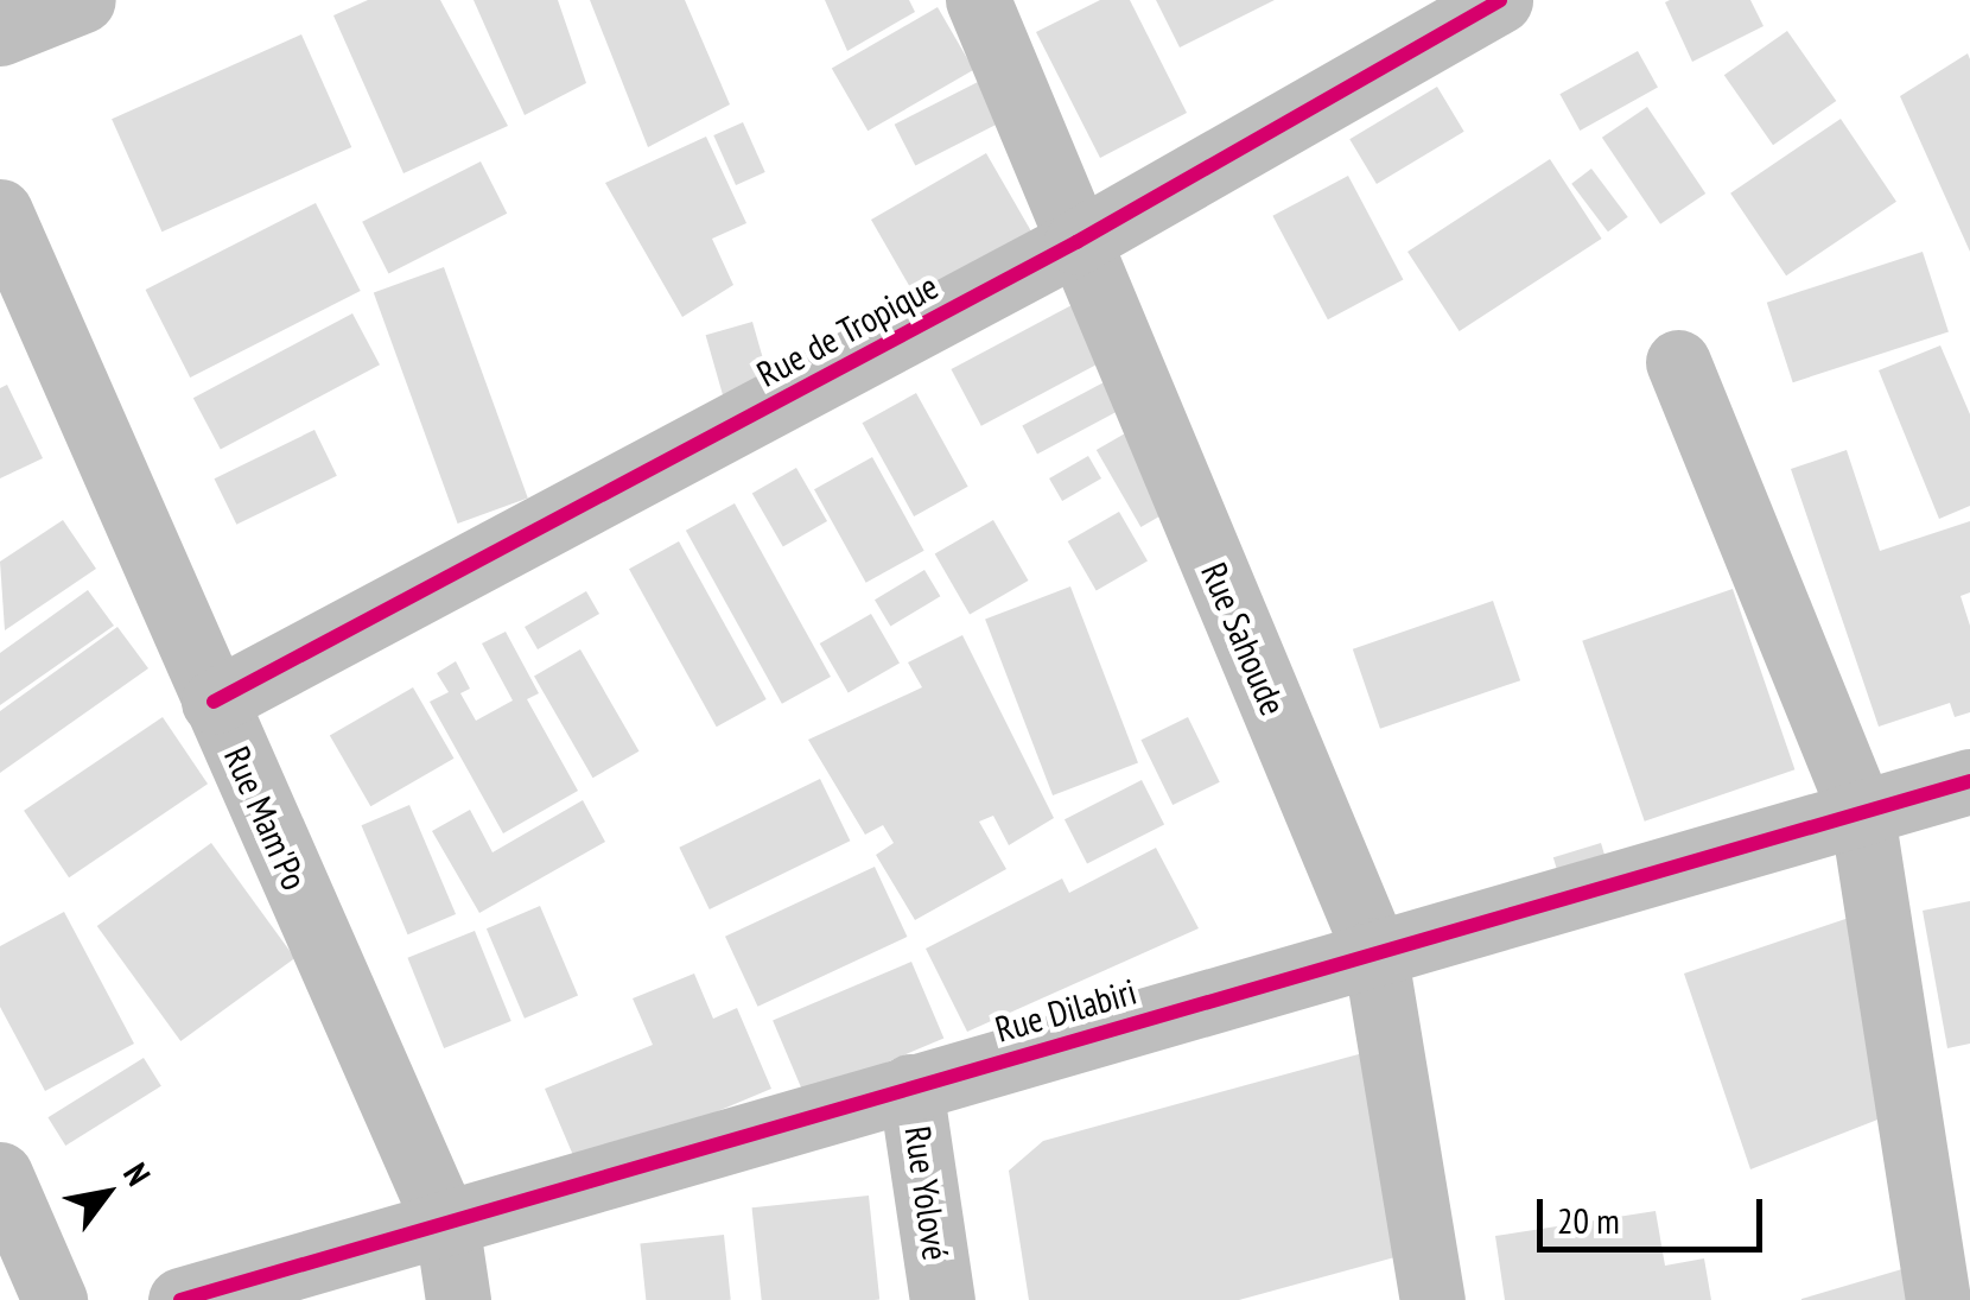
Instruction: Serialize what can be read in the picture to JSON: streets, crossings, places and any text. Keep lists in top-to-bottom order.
{
  "streets": {
    "street": [
      "Rue de Tropique",
      "Rue Sahoude",
      "Rue Mam'Po",
      "Rue Dilabiri",
      "Rue Yolové"
    ]
  },
  "crossings": [
    ["Rue de Tropique", "Rue Sahoude"],
    ["Rue de Tropique", "Rue Mam'Po"],
    ["Rue Sahoude", "Rue Dilabiri"],
    ["Rue Mam'Po", "Rue Dilabiri"],
    ["Rue Dilabiri", "Rue Yolové"]
  ],
  "scale_bar": "20 m",
  "north": "top right"
}
